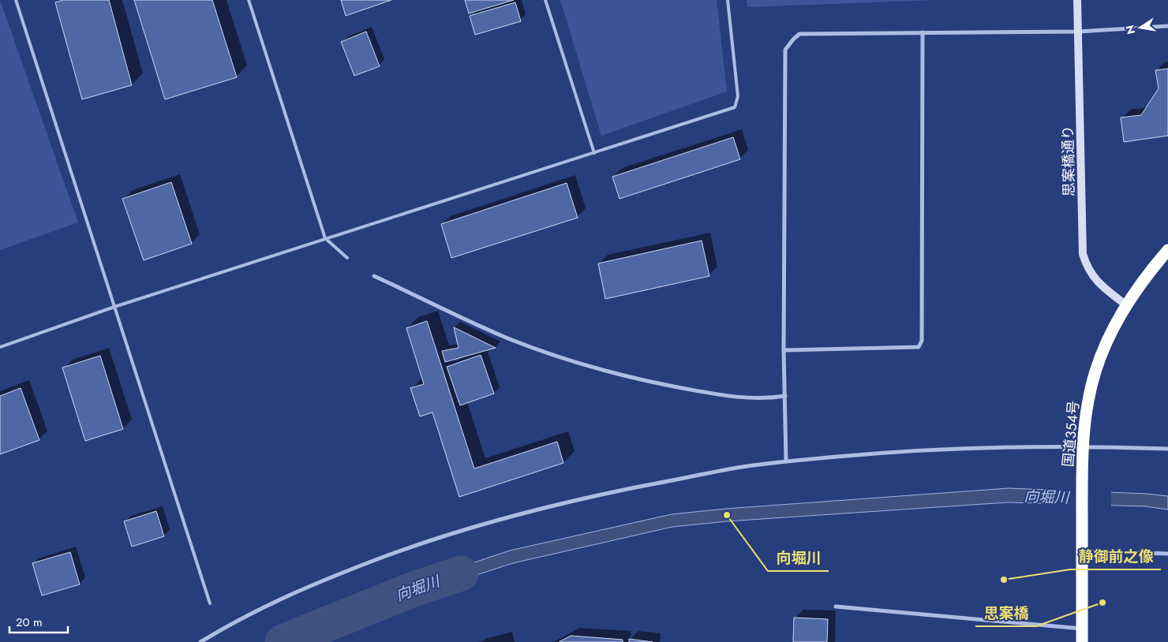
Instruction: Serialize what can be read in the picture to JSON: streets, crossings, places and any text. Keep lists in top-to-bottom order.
{
  "streets": {
    "highway": ["国道354号"],
    "street": ["思案橋通り"]
  },
  "crossings": [
    ["思案橋通り", "国道354号"]
  ],
  "water": ["向堀川"],
  "places": ["向堀川", "静御前之像", "思案橋"],
  "scale_bar": "20 m",
  "north": "left"
}
